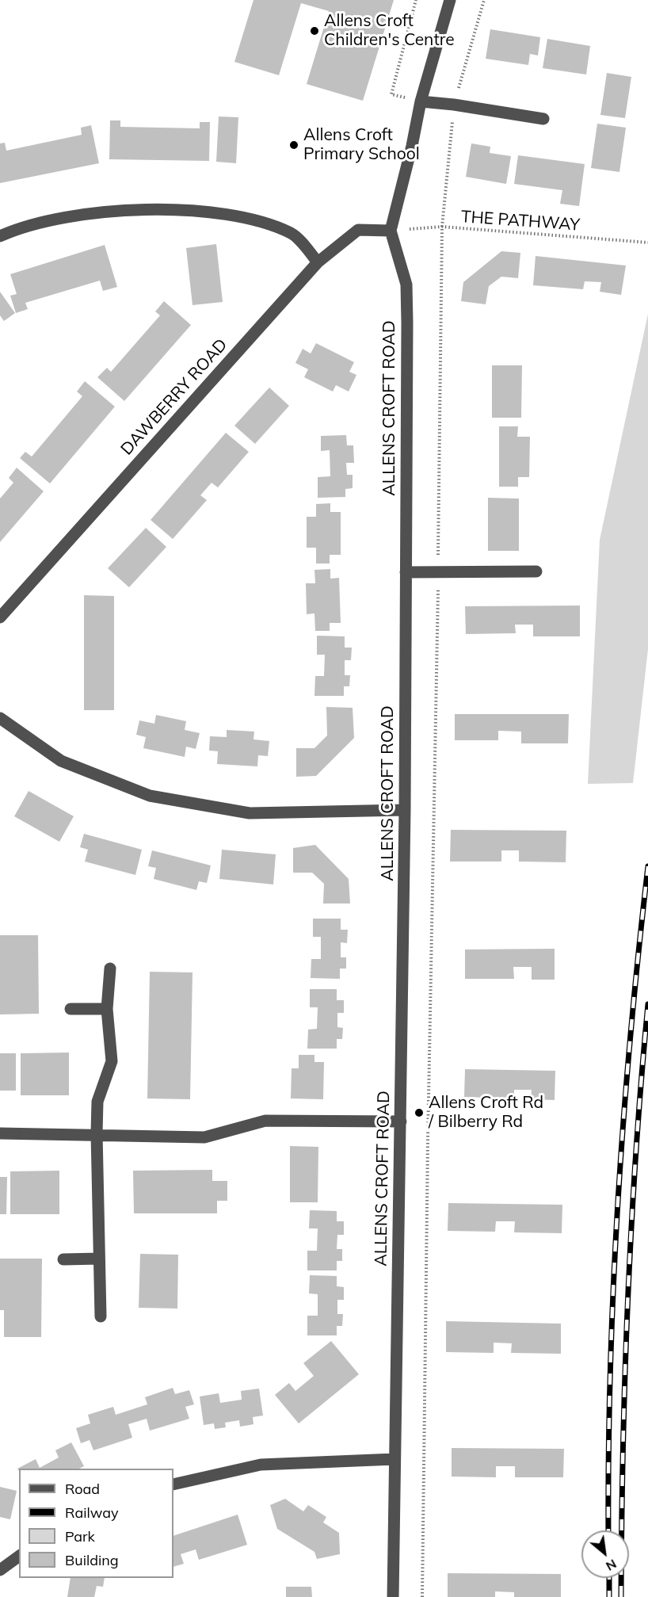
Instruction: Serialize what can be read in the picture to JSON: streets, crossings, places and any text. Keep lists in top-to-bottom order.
{
  "streets": {
    "street": ["DAWBERRY ROAD", "ALLENS CROFT ROAD"],
    "path": ["THE PATHWAY"]
  },
  "crossings": [
    ["THE PATHWAY", "DAWBERRY ROAD"],
    ["THE PATHWAY", "ALLENS CROFT ROAD"],
    ["DAWBERRY ROAD", "ALLENS CROFT ROAD"]
  ],
  "places": ["Allens Croft Children's Centre", "Allens Croft Primary School", "Allens Croft Rd / Bilberry Rd"],
  "legend": [
    "Road",
    "Railway",
    "Park",
    "Building"
  ],
  "north": "bottom right"
}
